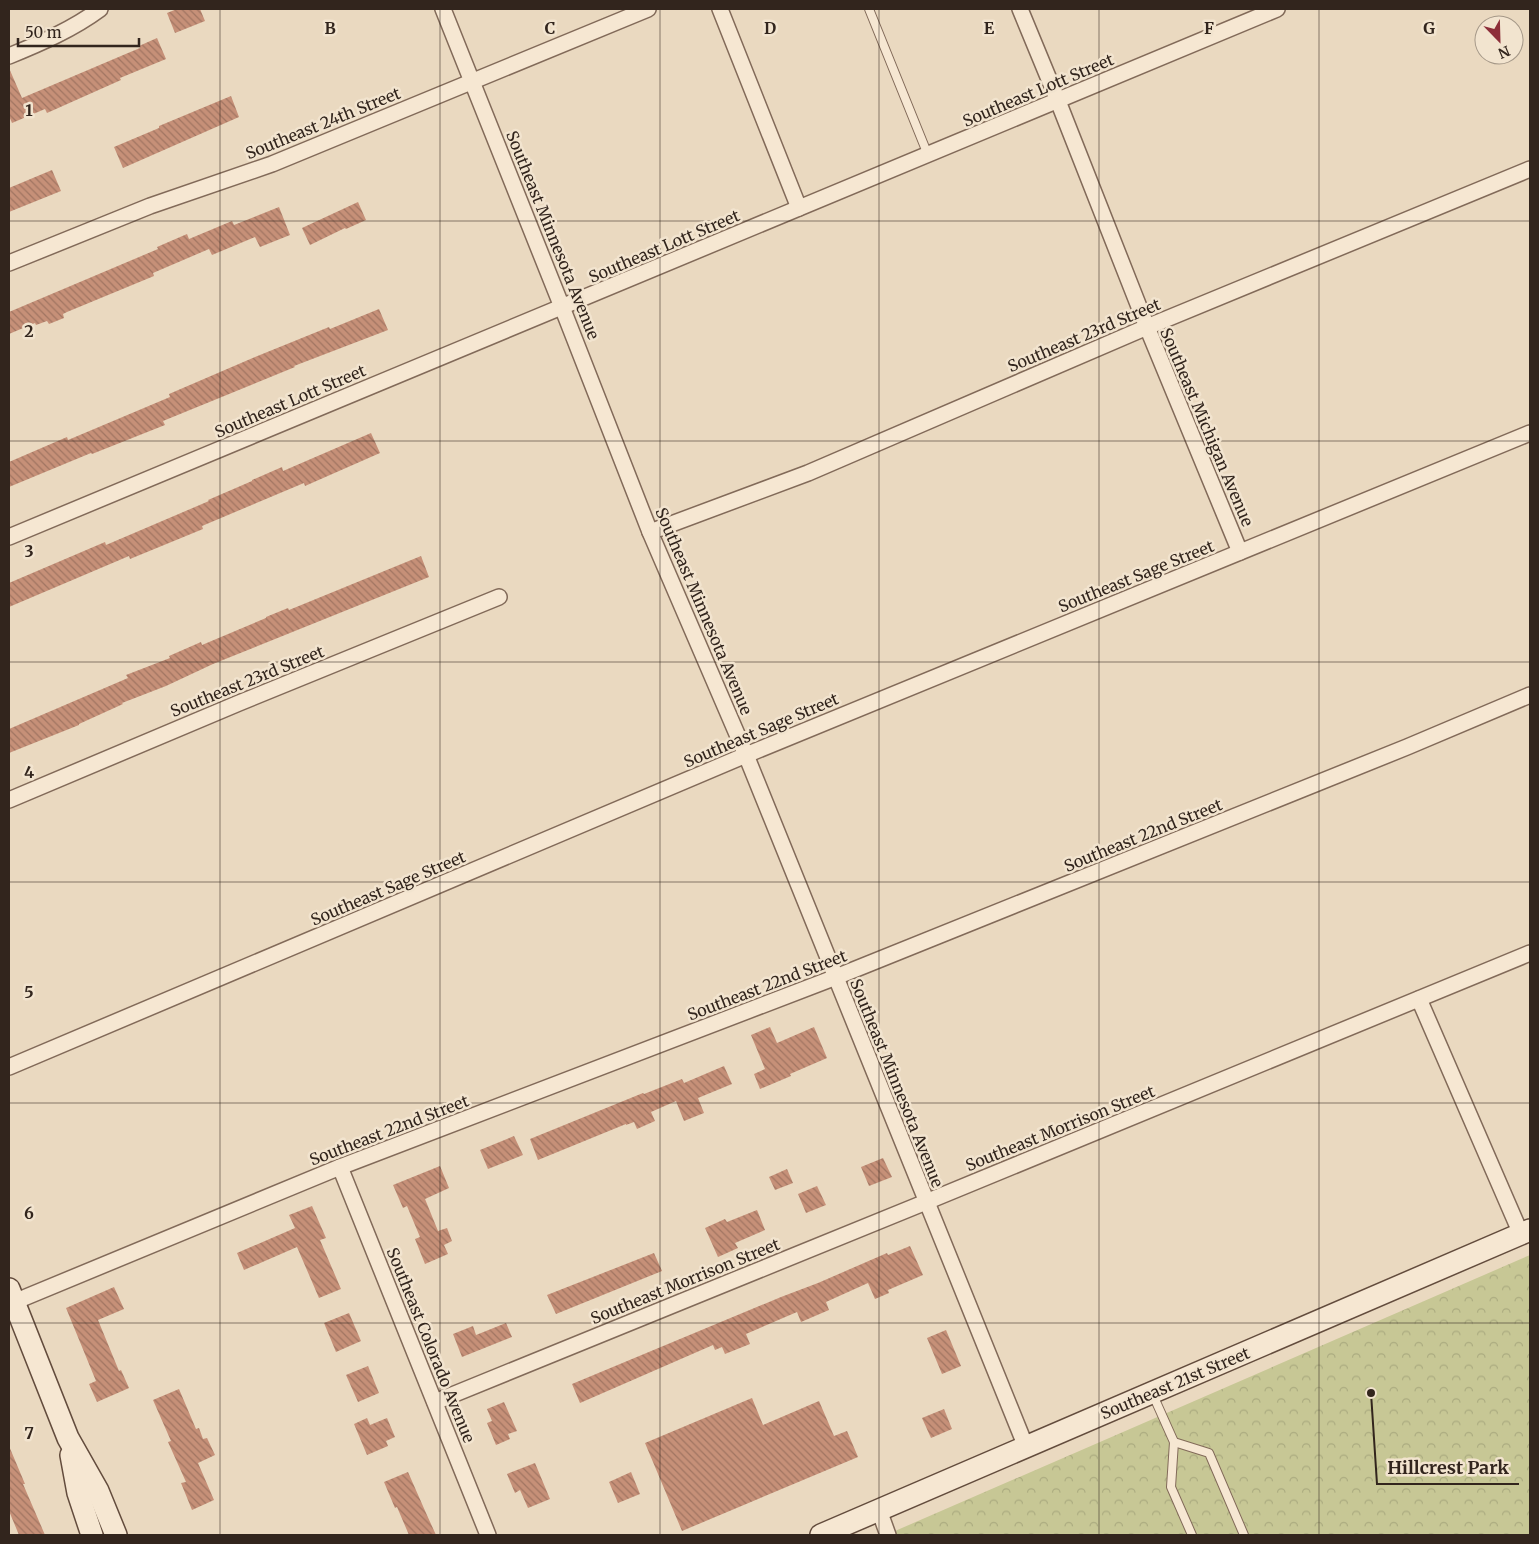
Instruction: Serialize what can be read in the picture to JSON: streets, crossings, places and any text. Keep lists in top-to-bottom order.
{
  "streets": {
    "main road": ["Southeast 21st Street"],
    "street": [
      "Southeast Lott Street",
      "Southeast 24th Street",
      "Southeast Minnesota Avenue",
      "Southeast 23rd Street",
      "Southeast Michigan Avenue",
      "Southeast Sage Street",
      "Southeast 22nd Street",
      "Southeast Morrison Street",
      "Southeast Colorado Avenue"
    ]
  },
  "crossings": [
    ["Southeast Lott Street", "Southeast Minnesota Avenue"],
    ["Southeast Lott Street", "Southeast Michigan Avenue"],
    ["Southeast 24th Street", "Southeast Minnesota Avenue"],
    ["Southeast Minnesota Avenue", "Southeast 23rd Street"],
    ["Southeast Minnesota Avenue", "Southeast Sage Street"],
    ["Southeast Minnesota Avenue", "Southeast 22nd Street"],
    ["Southeast Minnesota Avenue", "Southeast Morrison Street"],
    ["Southeast Minnesota Avenue", "Southeast 21st Street"],
    ["Southeast 23rd Street", "Southeast Michigan Avenue"],
    ["Southeast Michigan Avenue", "Southeast Sage Street"],
    ["Southeast 22nd Street", "Southeast Colorado Avenue"],
    ["Southeast Morrison Street", "Southeast Colorado Avenue"]
  ],
  "places": ["Hillcrest Park"],
  "scale_bar": "50 m",
  "north": "bottom right",
  "grid": {
    "columns": [
      "B",
      "C",
      "D",
      "E",
      "F",
      "G"
    ],
    "rows": [
      "1",
      "2",
      "3",
      "4",
      "5",
      "6",
      "7"
    ]
  }
}
